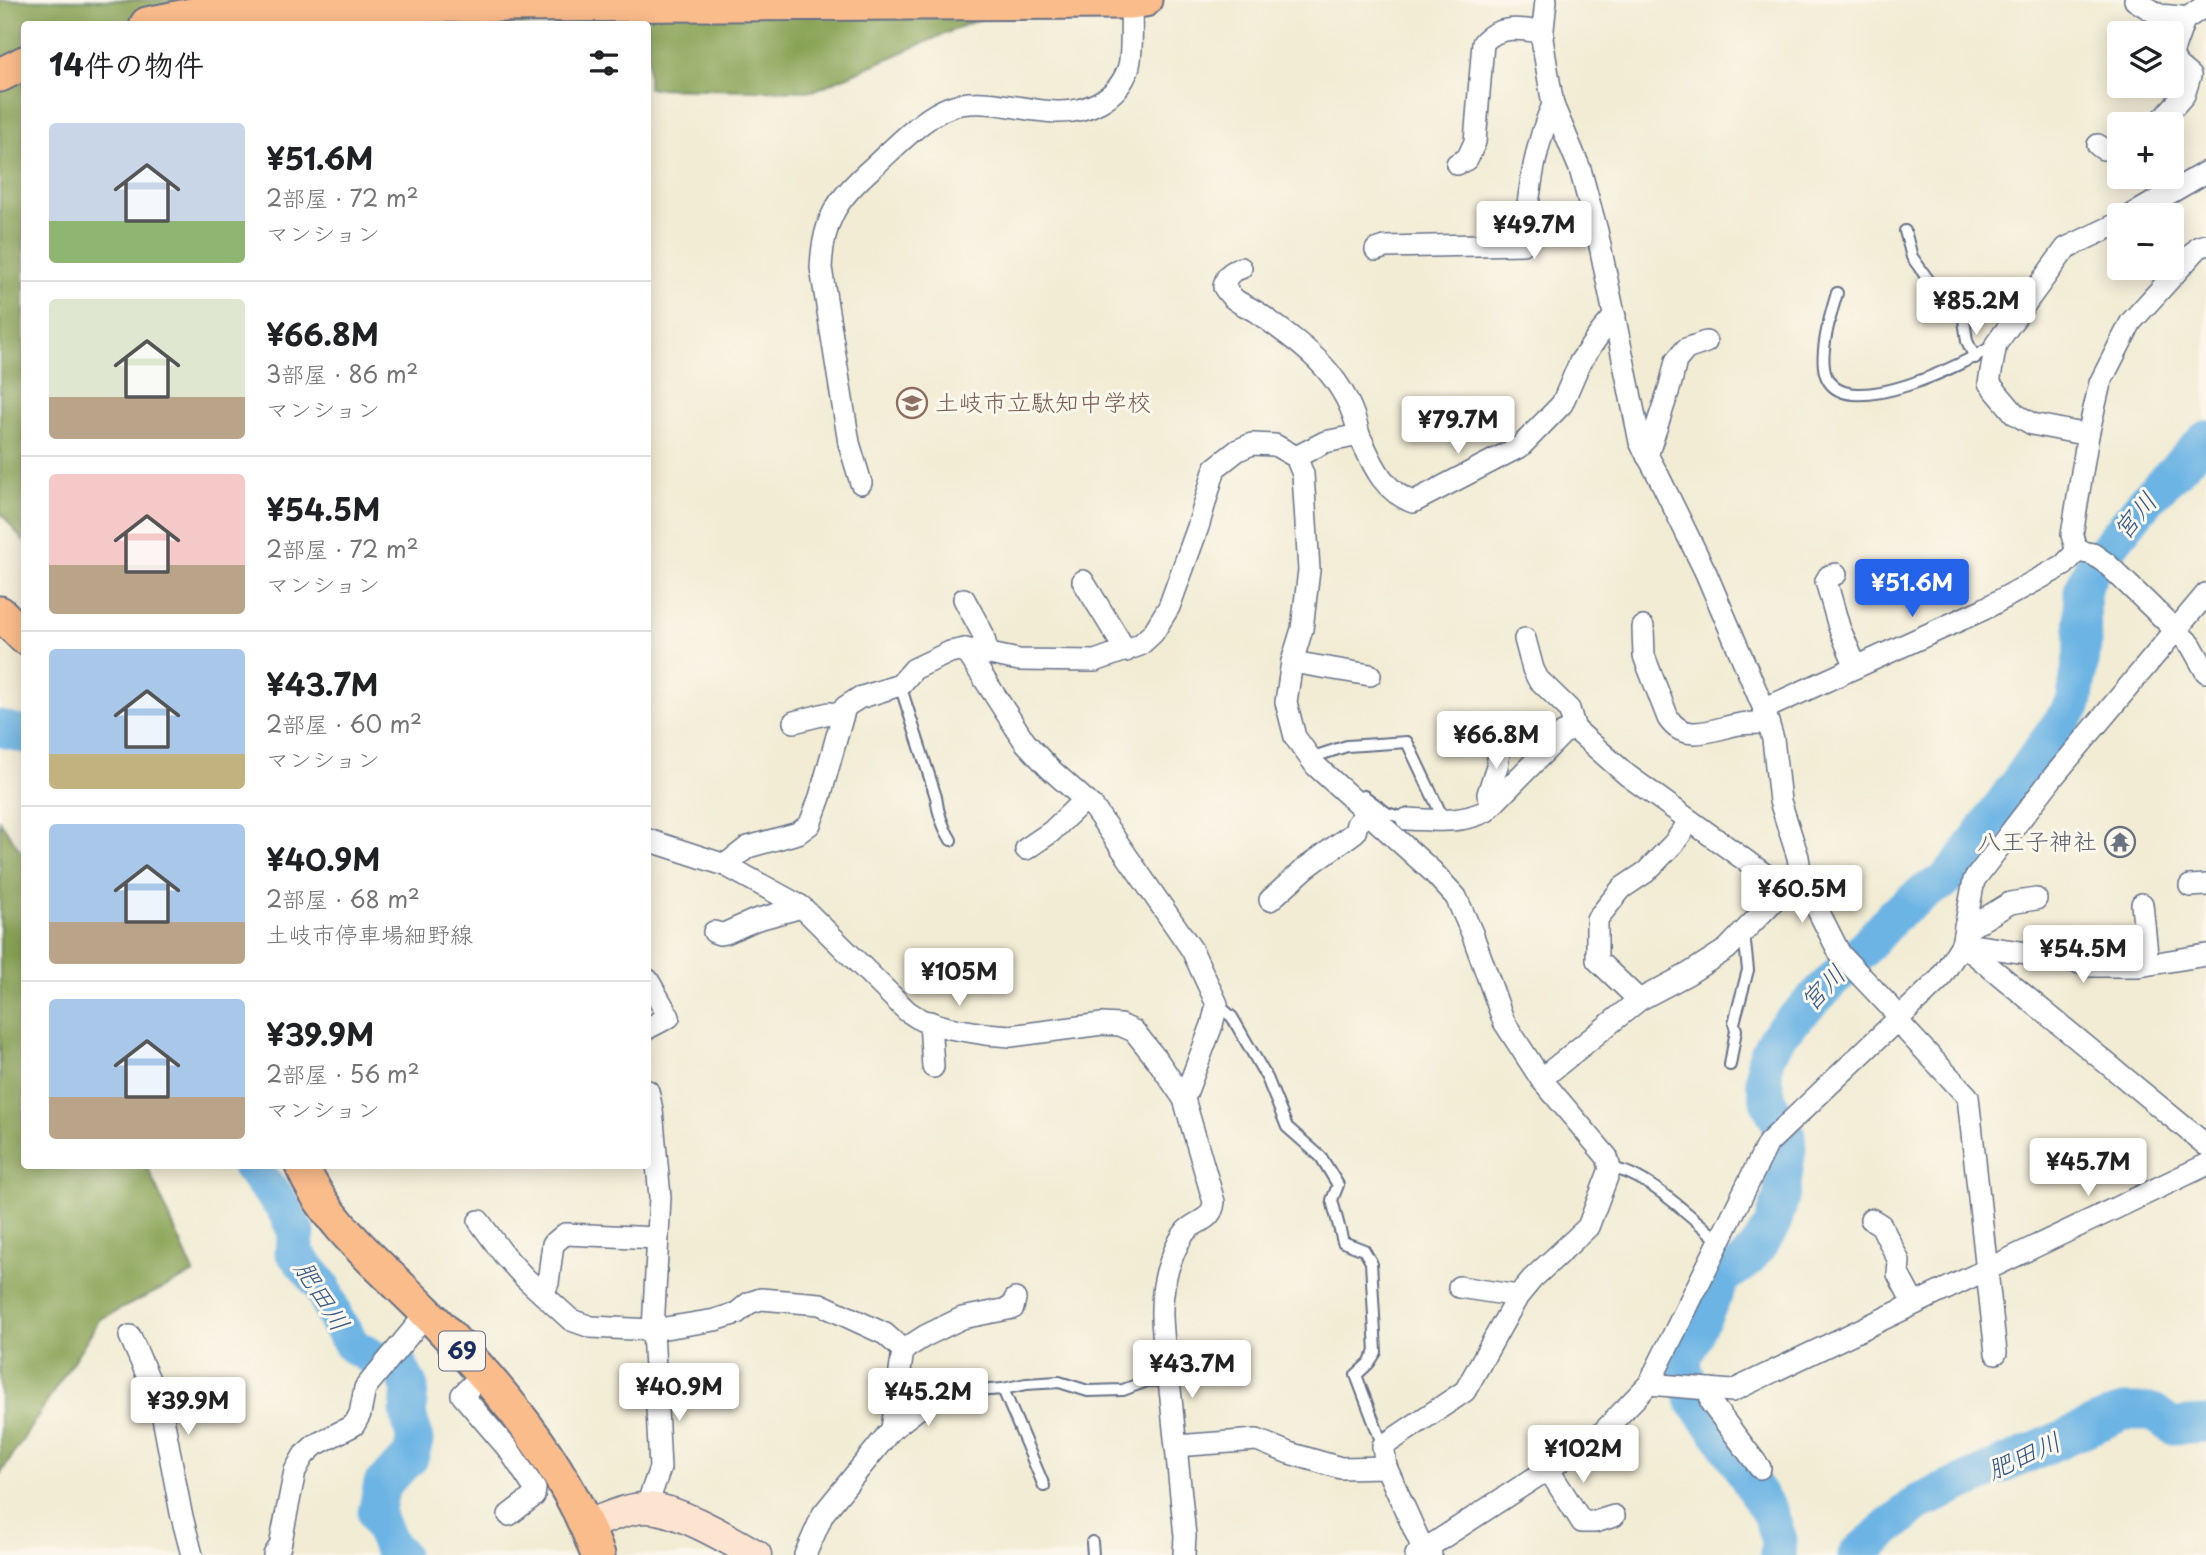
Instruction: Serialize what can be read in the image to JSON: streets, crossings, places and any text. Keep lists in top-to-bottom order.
{
  "streets": {
    "main road": ["69"]
  },
  "water": ["宮川", "肥田川"],
  "places": {
    "school or university": ["土岐市立駄知中学校"],
    "temple": ["八王子神社"]
  },
  "page": {
    "map_buttons": ["+", "−"],
    "heading": "14件の物件",
    "list": [
      {
        "name": "¥51.6M",
        "note": "2部屋 · 72 m² · マンション"
      },
      {
        "name": "¥66.8M",
        "note": "3部屋 · 86 m² · マンション"
      },
      {
        "name": "¥54.5M",
        "note": "2部屋 · 72 m² · マンション"
      },
      {
        "name": "¥43.7M",
        "note": "2部屋 · 60 m² · マンション"
      },
      {
        "name": "¥40.9M",
        "note": "2部屋 · 68 m² · 土岐市停車場細野線"
      },
      {
        "name": "¥39.9M",
        "note": "2部屋 · 56 m² · マンション"
      }
    ],
    "price": [
      "¥49.7M",
      "¥85.2M",
      "¥79.7M",
      "¥51.6M",
      "¥66.8M",
      "¥60.5M",
      "¥54.5M",
      "¥105M",
      "¥45.7M",
      "¥43.7M",
      "¥40.9M",
      "¥45.2M",
      "¥39.9M",
      "¥102M"
    ]
  }
}
